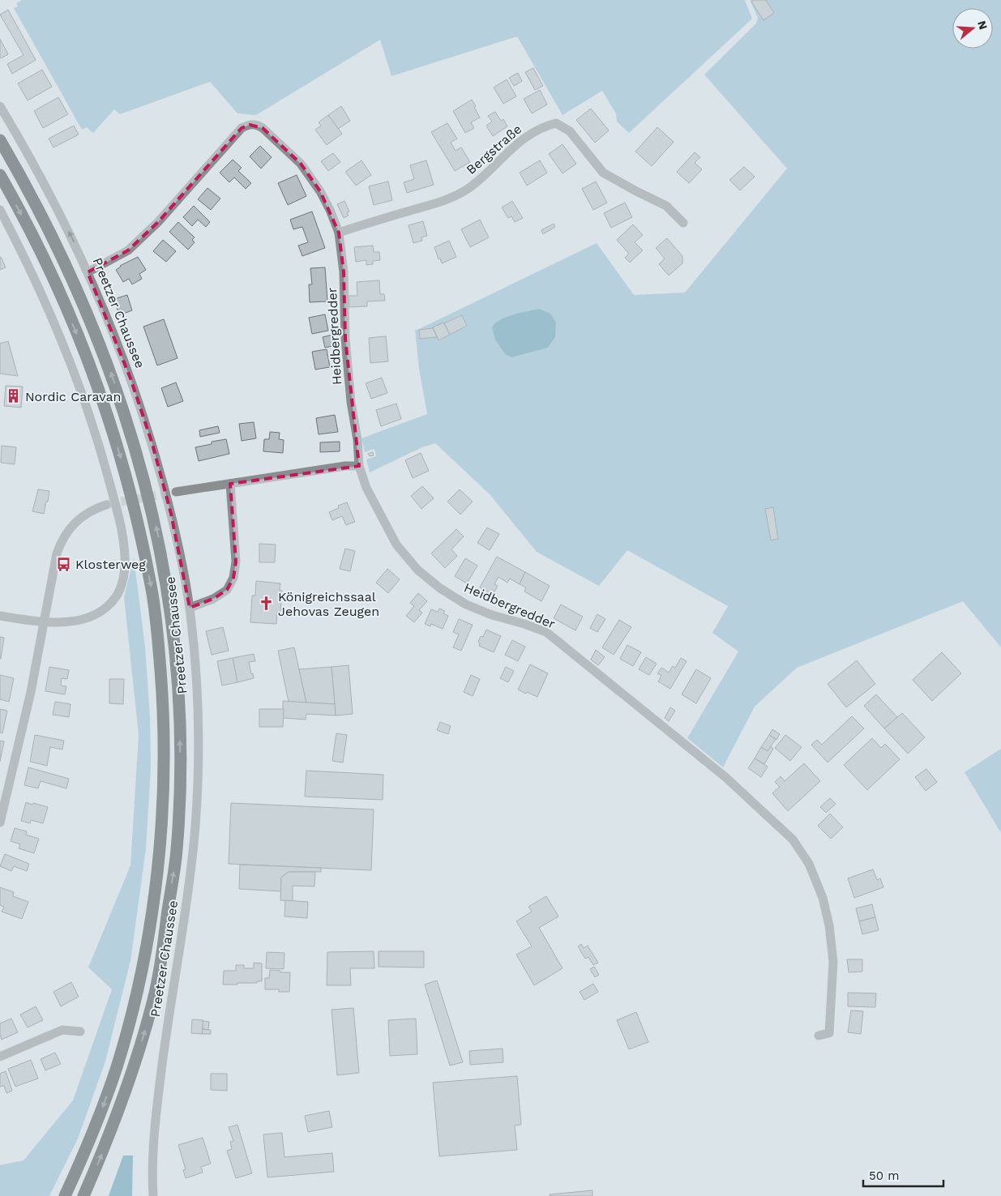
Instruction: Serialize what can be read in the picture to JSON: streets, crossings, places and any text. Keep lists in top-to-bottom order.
{
  "streets": {
    "highway": ["Preetzer Chaussee"],
    "street": ["Bergstraße", "Heidbergredder"]
  },
  "crossings": [
    ["Bergstraße", "Heidbergredder"],
    ["Preetzer Chaussee", "Heidbergredder"]
  ],
  "places": {
    "building": ["Nordic Caravan"],
    "bus stop": ["Klosterweg"],
    "church": ["Königreichssaal Jehovas Zeugen"]
  },
  "scale_bar": "50 m",
  "north": "right"
}
